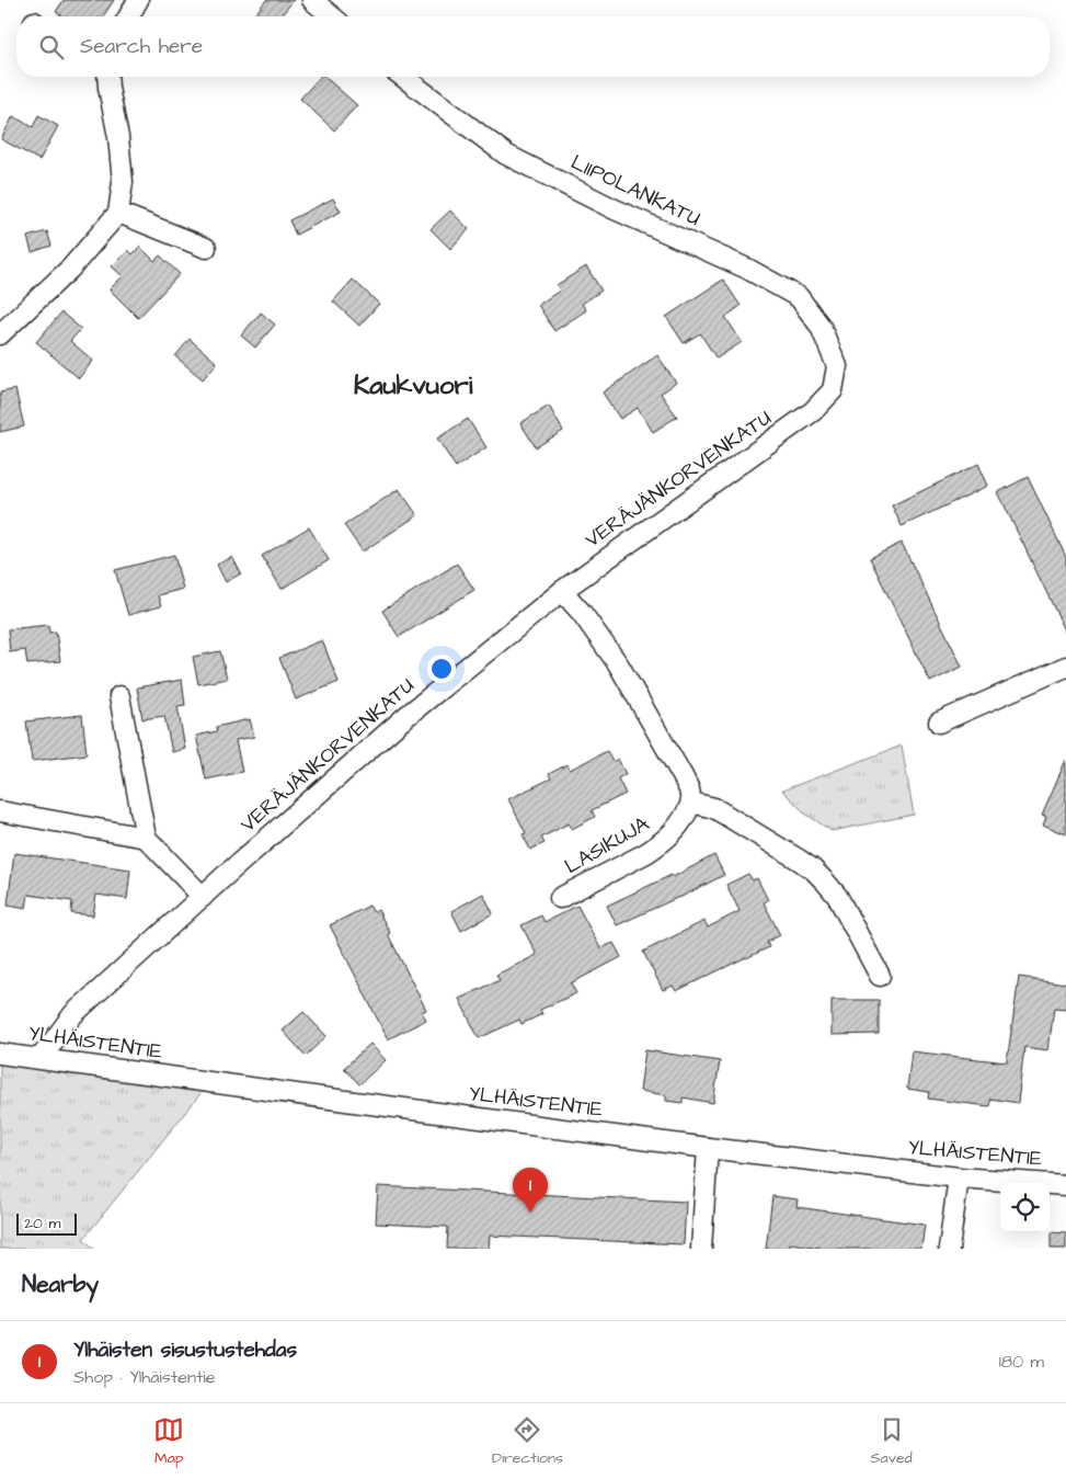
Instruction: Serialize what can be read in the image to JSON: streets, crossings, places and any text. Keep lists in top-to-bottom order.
{
  "streets": {
    "street": [
      "LIIPOLANKATU",
      "VERÄJÄNKORVENKATU",
      "LASIKUJA",
      "YLHÄISTENTIE"
    ]
  },
  "crossings": [
    ["LIIPOLANKATU", "VERÄJÄNKORVENKATU"],
    ["VERÄJÄNKORVENKATU", "YLHÄISTENTIE"]
  ],
  "districts": ["Kaukvuori"],
  "scale_bar": "20 m",
  "page": {
    "search": "Search here",
    "pins": "1",
    "scale": "20 m",
    "heading": "Nearby",
    "list": [
      {
        "mark": "1",
        "name": "Ylhäisten sisustustehdas",
        "note": "Shop · Ylhäistentie",
        "value": "180 m"
      }
    ],
    "nav": ["Map", "Directions", "Saved"]
  }
}
